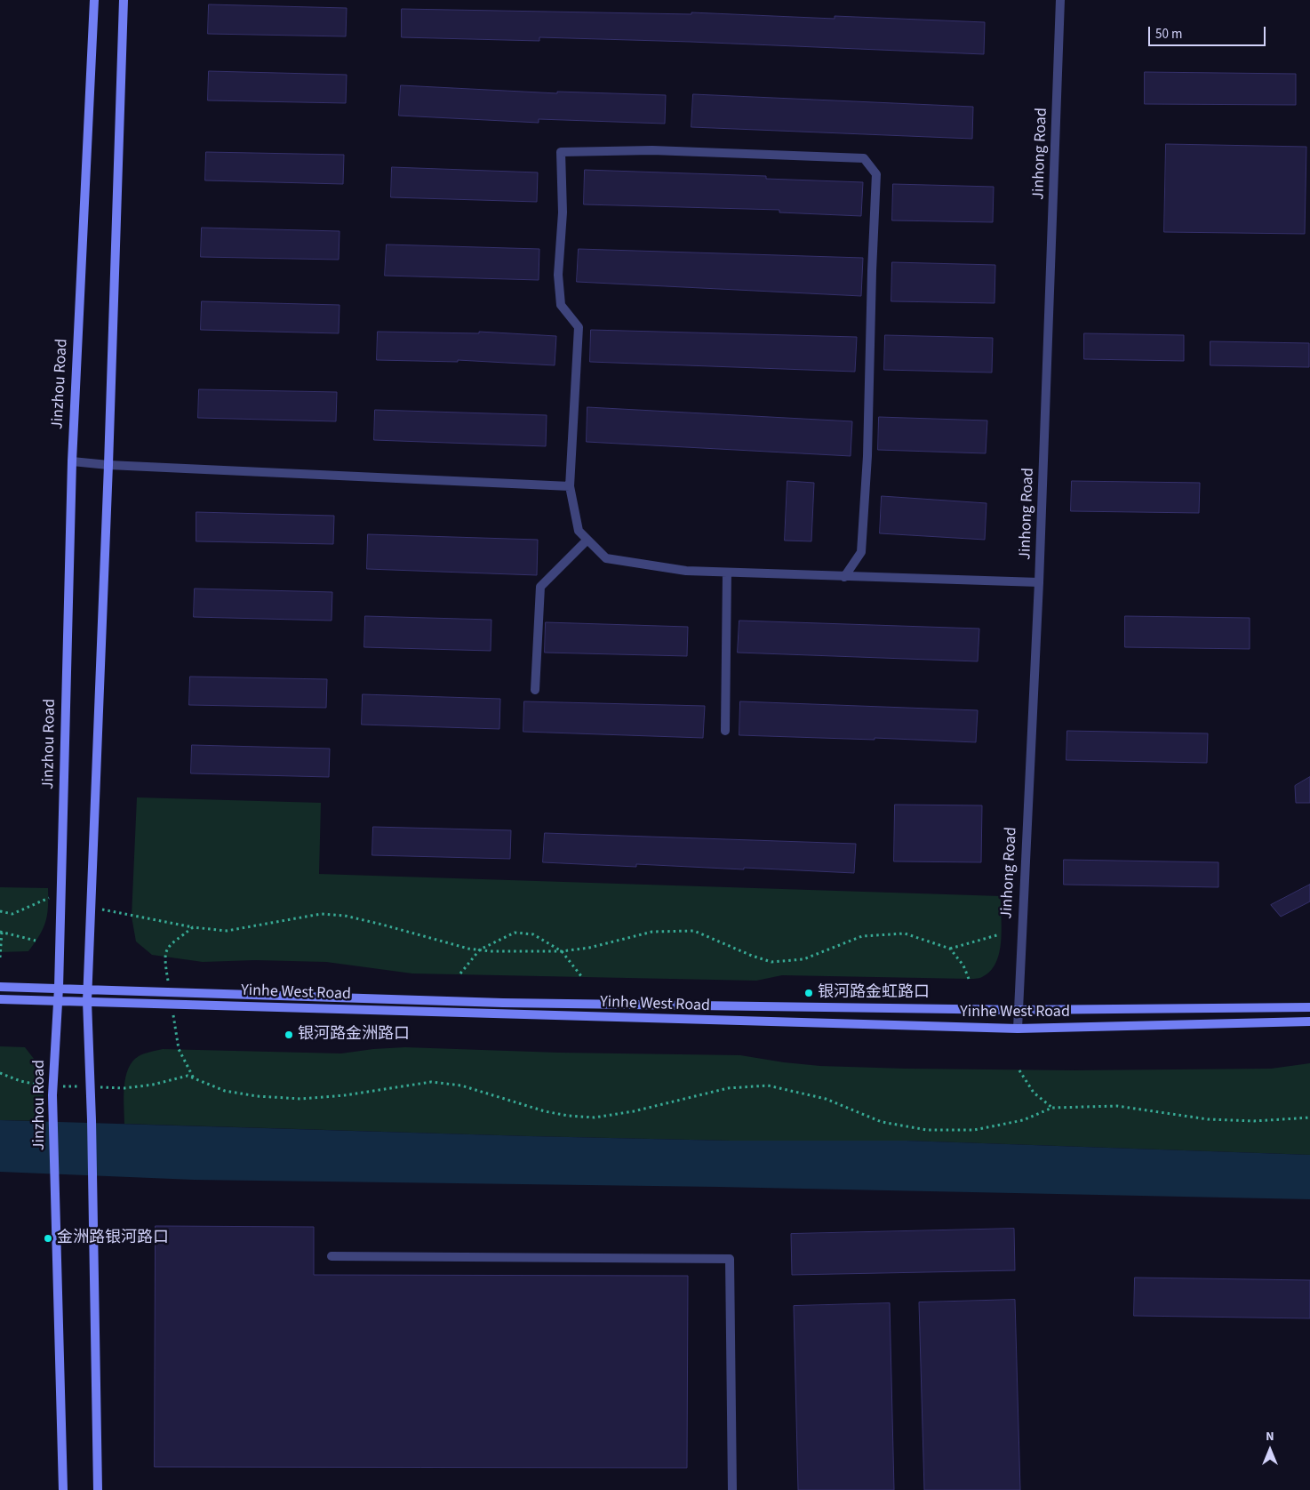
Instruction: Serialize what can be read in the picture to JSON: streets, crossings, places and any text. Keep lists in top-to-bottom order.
{
  "streets": {
    "main road": ["Jinzhou Road", "Yinhe West Road"],
    "street": ["Jinhong Road"]
  },
  "crossings": [
    ["Jinhong Road", "Yinhe West Road"],
    ["Jinzhou Road", "Yinhe West Road"]
  ],
  "places": ["银河路金虹路口", "银河路金洲路口", "金洲路银河路口"],
  "scale_bar": "50 m",
  "north": "top"
}
